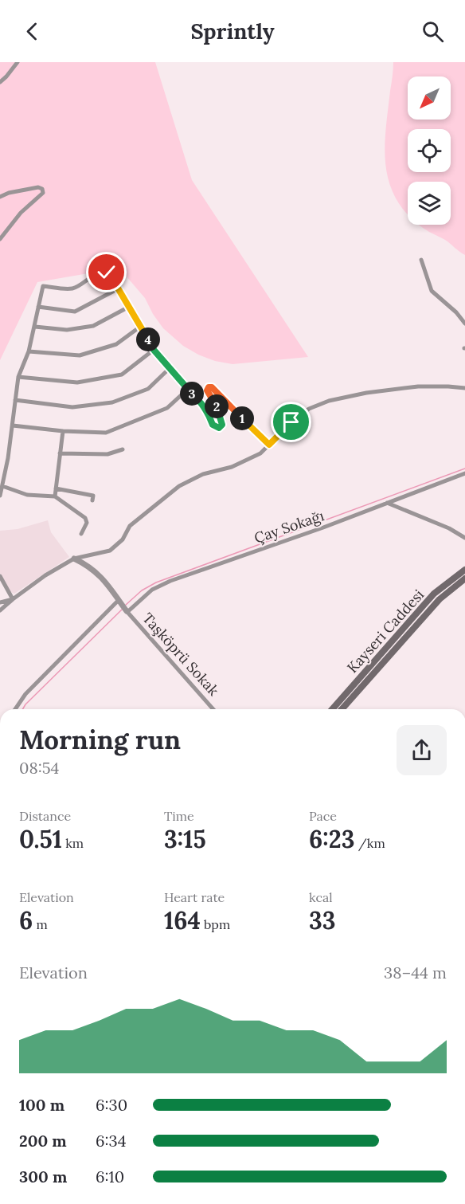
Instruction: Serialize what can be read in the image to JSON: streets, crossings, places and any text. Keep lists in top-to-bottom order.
{
  "streets": {
    "main road": ["Kayseri Caddesi"],
    "street": ["Çay Sokağı", "Taşköprü Sokak"]
  },
  "crossings": [
    ["Çay Sokağı", "Taşköprü Sokak"]
  ],
  "north": "bottom left",
  "page": {
    "header": "Sprintly",
    "pins": [
      "4",
      "3",
      "2",
      "1"
    ],
    "heading": ["Morning run", "08:54"],
    "stats": [
      ["Distance", "0.51 km"],
      ["Time", "3:15"],
      ["Pace", "6:23 /km"],
      ["Elevation", "6 m"],
      ["Heart rate", "164 bpm"],
      ["kcal", "33"]
    ],
    "chart": ["Elevation", "38–44 m"],
    "list": [
      {
        "name": "100 m",
        "note": "6:30"
      },
      {
        "name": "200 m",
        "note": "6:34"
      },
      {
        "name": "300 m",
        "note": "6:10"
      }
    ]
  }
}
